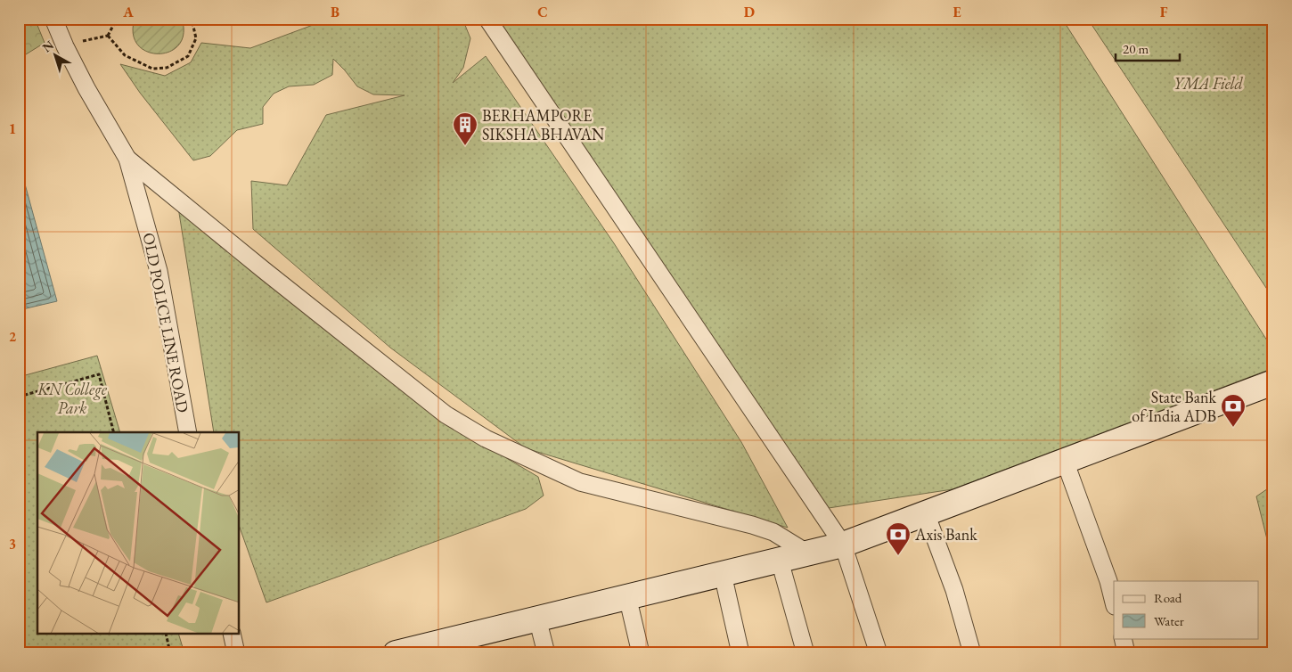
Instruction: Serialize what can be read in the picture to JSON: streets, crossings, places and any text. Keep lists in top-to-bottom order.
{
  "streets": {
    "street": ["OLD POLICE LINE ROAD"]
  },
  "parks": ["YMA Field", "KN College Park"],
  "places": {
    "building": ["BERHAMPORE SIKSHA BHAVAN"],
    "bank": ["State Bank of India ADB", "Axis Bank"]
  },
  "legend": ["Road", "Water"],
  "scale_bar": "20 m",
  "north": "top left",
  "grid": {
    "columns": [
      "A",
      "B",
      "C",
      "D",
      "E",
      "F"
    ],
    "rows": ["1", "2", "3"]
  }
}
